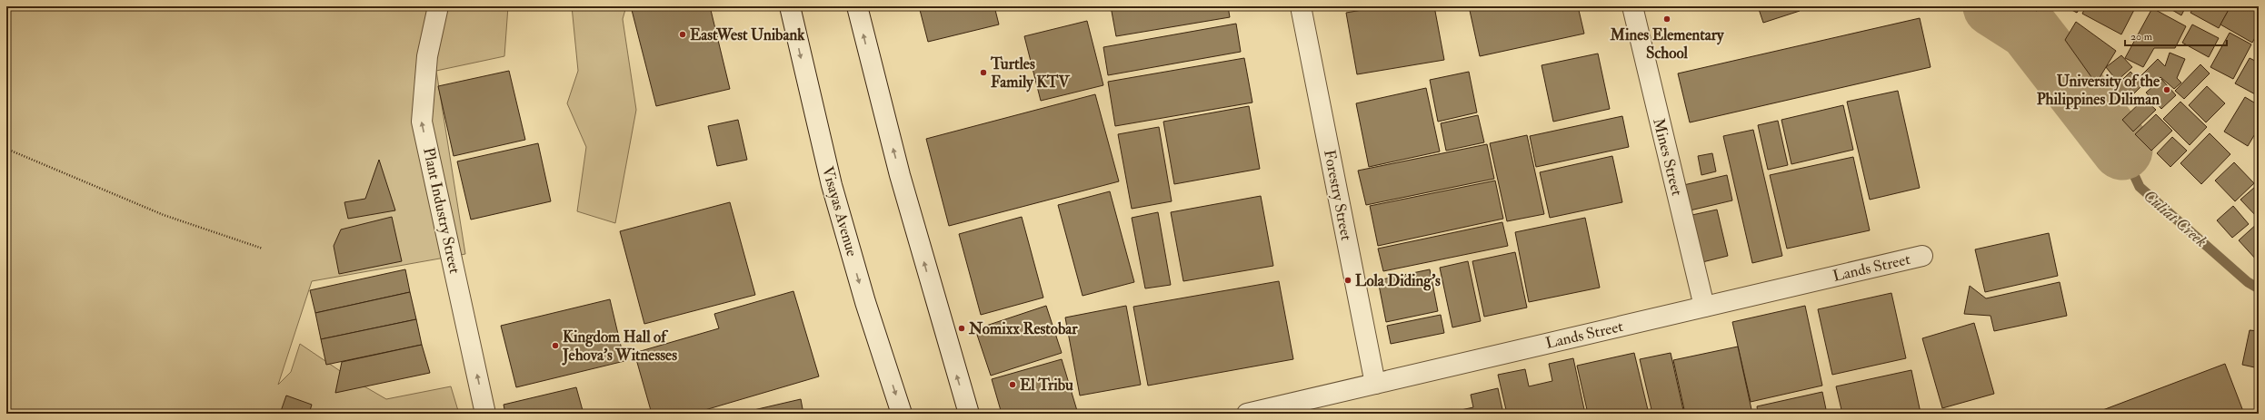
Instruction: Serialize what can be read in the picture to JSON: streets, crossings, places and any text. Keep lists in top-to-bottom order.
{
  "streets": {
    "street": [
      "Mines Street",
      "Forestry Street",
      "Plant Industry Street",
      "Visayas Avenue",
      "Lands Street"
    ]
  },
  "crossings": [
    ["Mines Street", "Lands Street"],
    ["Forestry Street", "Lands Street"]
  ],
  "one_way": ["Plant Industry Street"],
  "water": ["Culiat Creek"],
  "places": [
    "Mines Elementary School",
    "EastWest Unibank",
    "Turtles Family KTV",
    "University of the Philippines Diliman",
    "Lola Diding's",
    "Nomixx Restobar",
    "Kingdom Hall of Jehova's Witnesses",
    "El Tribu"
  ],
  "scale_bar": "20 m"
}
